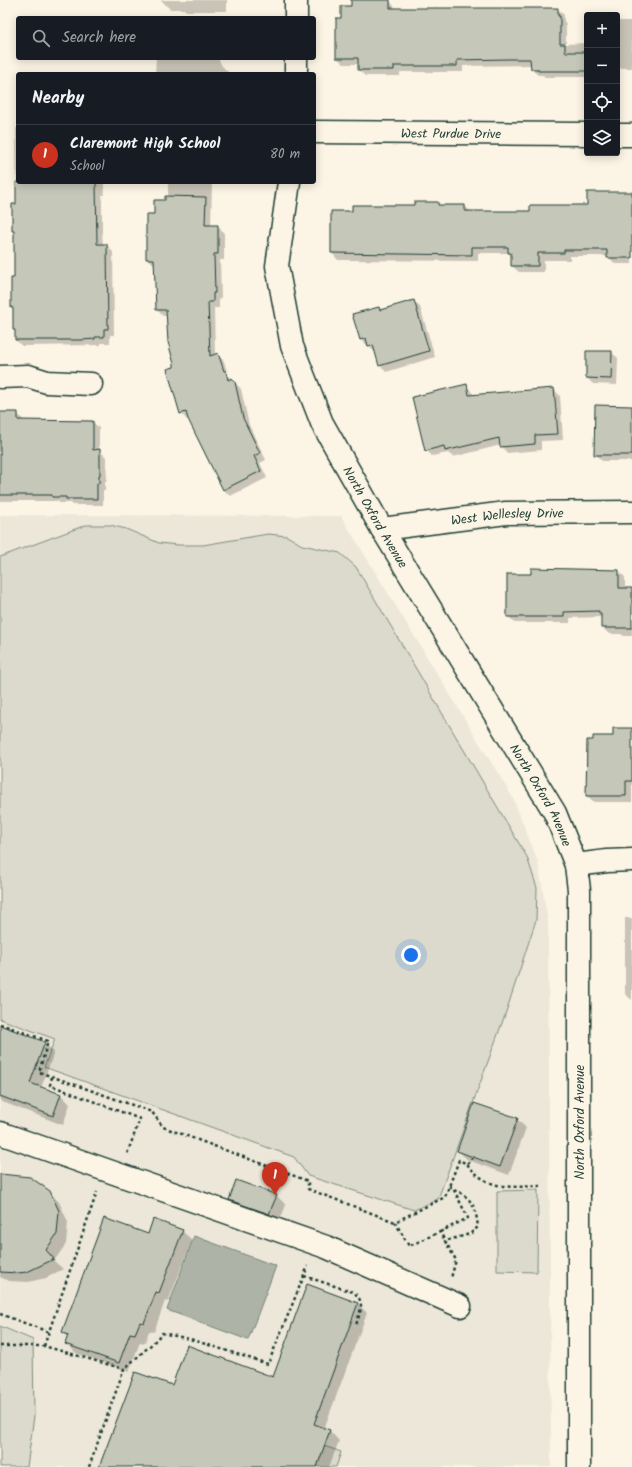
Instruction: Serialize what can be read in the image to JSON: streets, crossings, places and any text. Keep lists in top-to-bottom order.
{
  "streets": {
    "street": ["West Purdue Drive", "North Oxford Avenue", "West Wellesley Drive"]
  },
  "crossings": [
    ["North Oxford Avenue", "West Wellesley Drive"]
  ],
  "page": {
    "map_buttons": ["+", "−"],
    "search": "Search here",
    "heading": "Nearby",
    "list": [
      {
        "mark": "1",
        "name": "Claremont High School",
        "note": "School",
        "value": "80 m"
      }
    ],
    "pins": "1"
  }
}
